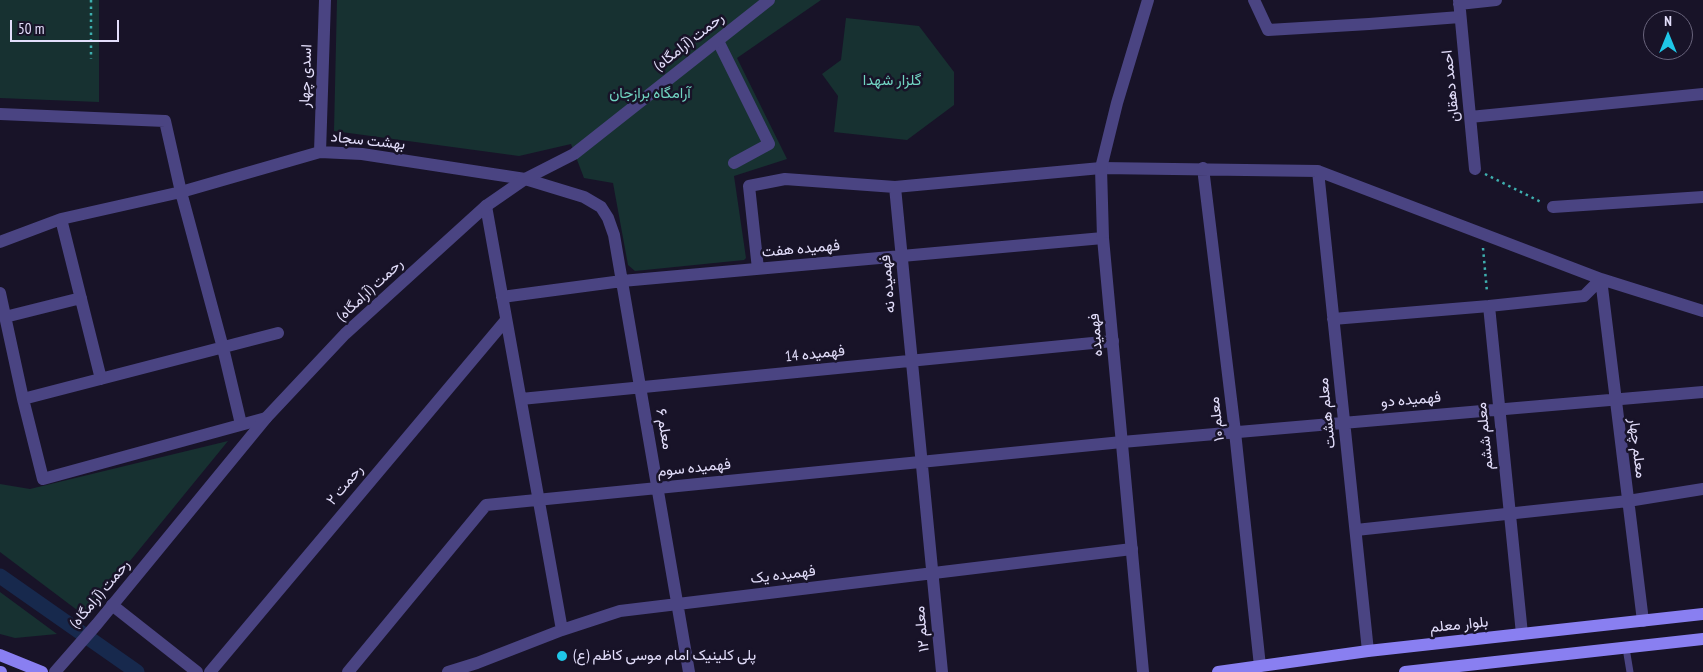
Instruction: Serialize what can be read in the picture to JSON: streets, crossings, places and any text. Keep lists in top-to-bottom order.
{
  "streets": {
    "main road": ["بلوار معلم"],
    "street": [
      "رحمت (آرامگاه)",
      "اسدی چهار",
      "احمد دهقان",
      "بهشت سجاد",
      "فهمیده هفت",
      "فهمیده نه",
      "فهمیده",
      "فهمیده 14",
      "فهمیده دو",
      "معلم هشت",
      "معلم ۱۰",
      "معلم ۶",
      "معلم ششم",
      "معلم چهار",
      "فهمیده سوم",
      "رحمت ۲",
      "فهمیده یک",
      "معلم ۱۲"
    ]
  },
  "crossings": [
    ["رحمت (آرامگاه)", "بهشت سجاد"],
    ["اسدی چهار", "بهشت سجاد"],
    ["بهشت سجاد", "فهمیده هفت"],
    ["بهشت سجاد", "معلم ۶"],
    ["فهمیده هفت", "فهمیده نه"],
    ["فهمیده هفت", "فهمیده"],
    ["فهمیده هفت", "معلم ۶"],
    ["فهمیده نه", "فهمیده 14"],
    ["فهمیده نه", "فهمیده سوم"],
    ["فهمیده نه", "فهمیده یک"],
    ["فهمیده نه", "معلم ۱۲"],
    ["فهمیده", "فهمیده 14"],
    ["فهمیده", "فهمیده دو"],
    ["فهمیده", "فهمیده سوم"],
    ["فهمیده", "فهمیده یک"],
    ["فهمیده 14", "معلم ۶"],
    ["فهمیده دو", "معلم هشت"],
    ["فهمیده دو", "معلم ۱۰"],
    ["فهمیده دو", "معلم ششم"],
    ["فهمیده دو", "معلم چهار"],
    ["فهمیده دو", "فهمیده سوم"],
    ["معلم هشت", "بلوار معلم"],
    ["معلم ۱۰", "بلوار معلم"],
    ["معلم ۶", "فهمیده سوم"],
    ["معلم ۶", "فهمیده یک"],
    ["معلم ششم", "بلوار معلم"],
    ["معلم چهار", "بلوار معلم"],
    ["فهمیده یک", "معلم ۱۲"]
  ],
  "parks": ["گلزار شهدا", "آرامگاه برازجان"],
  "places": ["پلی کلینیک امام موسی کاظم (ع)"],
  "scale_bar": "50 m",
  "north": "top"
}
